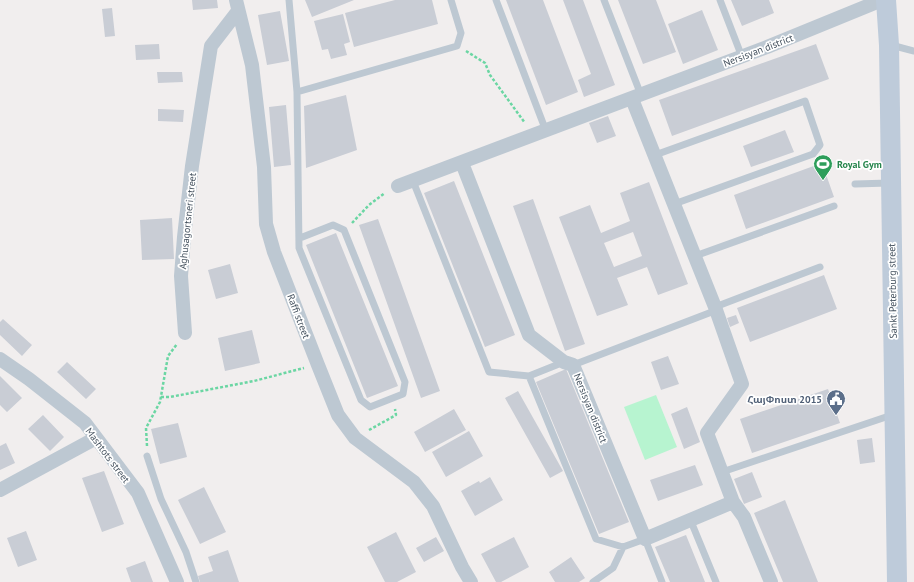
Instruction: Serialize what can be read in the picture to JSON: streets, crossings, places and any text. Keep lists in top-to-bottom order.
{
  "streets": {
    "street": [
      "Nersisyan district",
      "Aghusagortsneri street",
      "Sankt Peterburg street",
      "Raffi street",
      "Mashtots street"
    ]
  },
  "crossings": [
    ["Aghusagortsneri street", "Raffi street"]
  ],
  "places": {
    "sports": ["Royal Gym"],
    "public building": ["ՀայՓոստ 2015"]
  }
}
